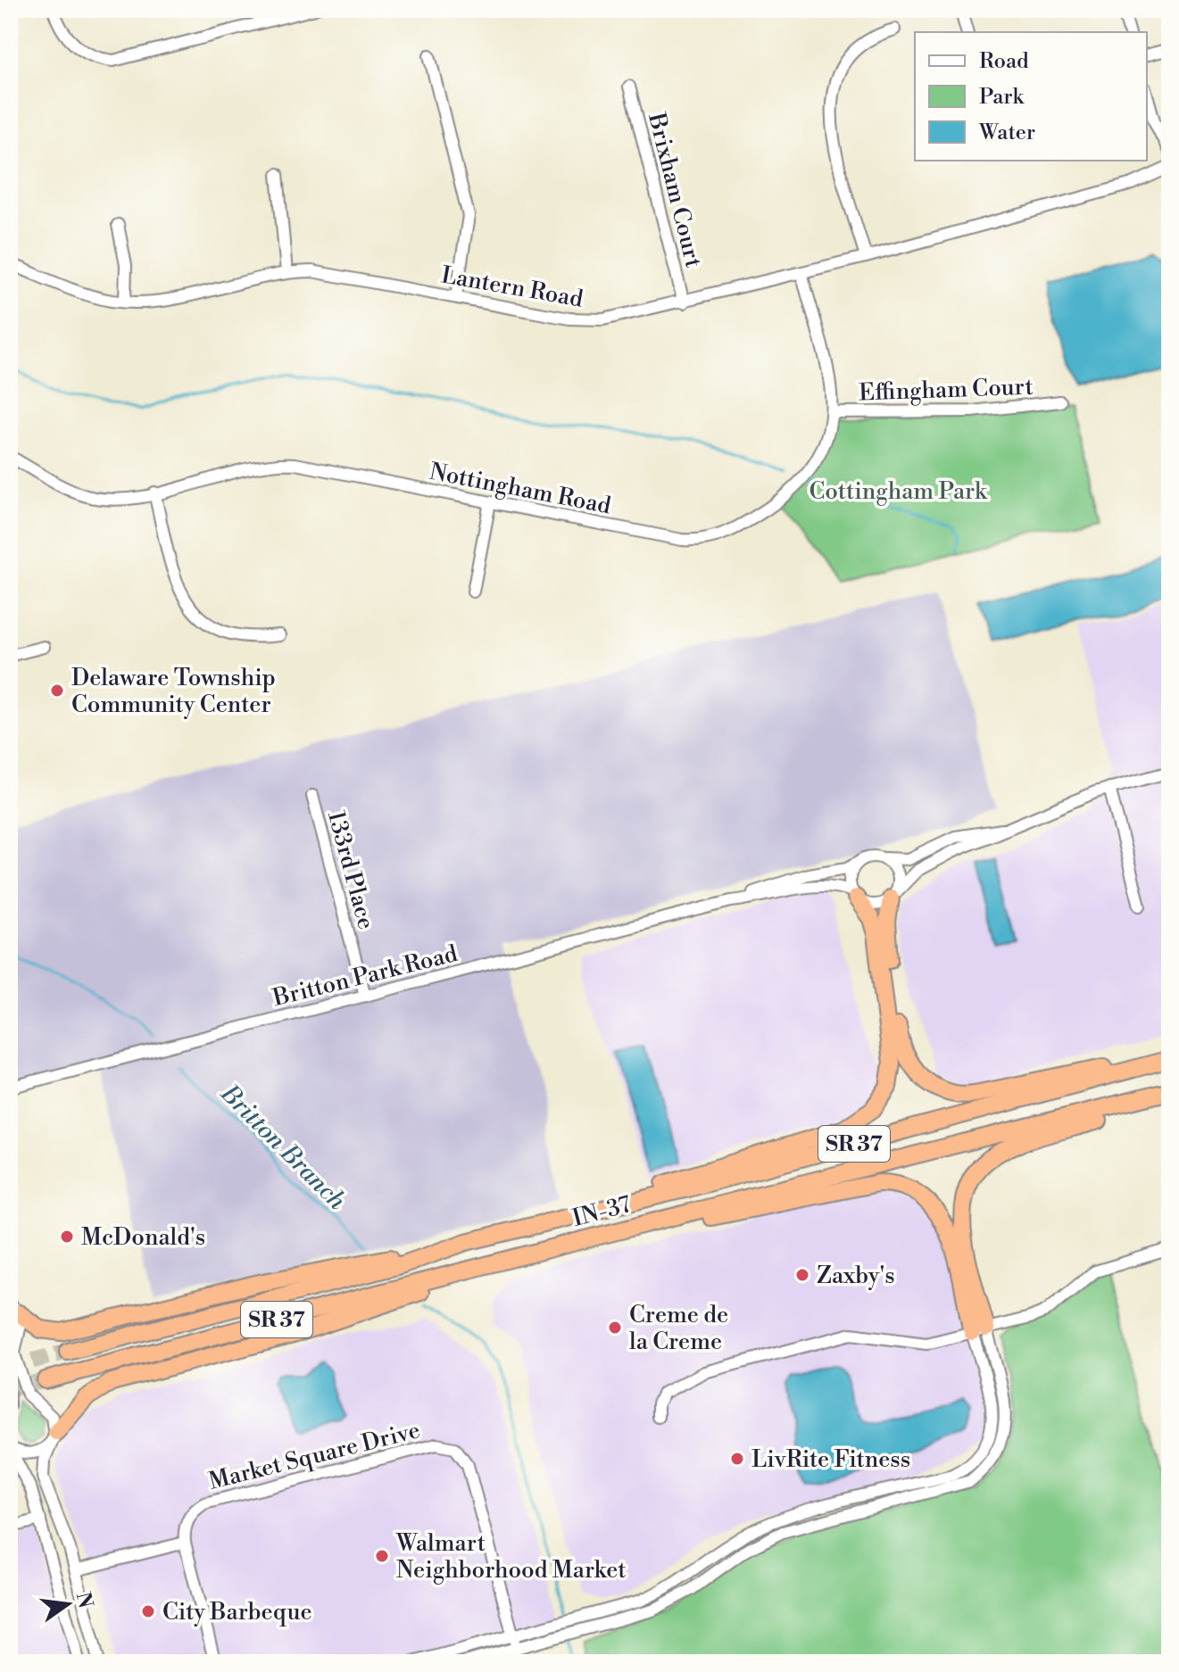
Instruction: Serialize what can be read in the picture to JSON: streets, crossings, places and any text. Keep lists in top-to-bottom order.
{
  "streets": {
    "highway": ["SR 37", "IN-37"],
    "street": [
      "Brixham Court",
      "Lantern Road",
      "Effingham Court",
      "Nottingham Road",
      "133rd Place",
      "Britton Park Road",
      "Market Square Drive"
    ]
  },
  "crossings": [
    ["Brixham Court", "Lantern Road"],
    ["Lantern Road", "Nottingham Road"],
    ["Effingham Court", "Nottingham Road"],
    ["133rd Place", "Britton Park Road"]
  ],
  "water": ["Britton Branch"],
  "parks": ["Cottingham Park"],
  "places": [
    "Delaware Township Community Center",
    "McDonald's",
    "Zaxby's",
    "Creme de la Creme",
    "LivRite Fitness",
    "Walmart Neighborhood Market",
    "City Barbeque"
  ],
  "legend": ["Road", "Park", "Water"],
  "north": "right"
}
